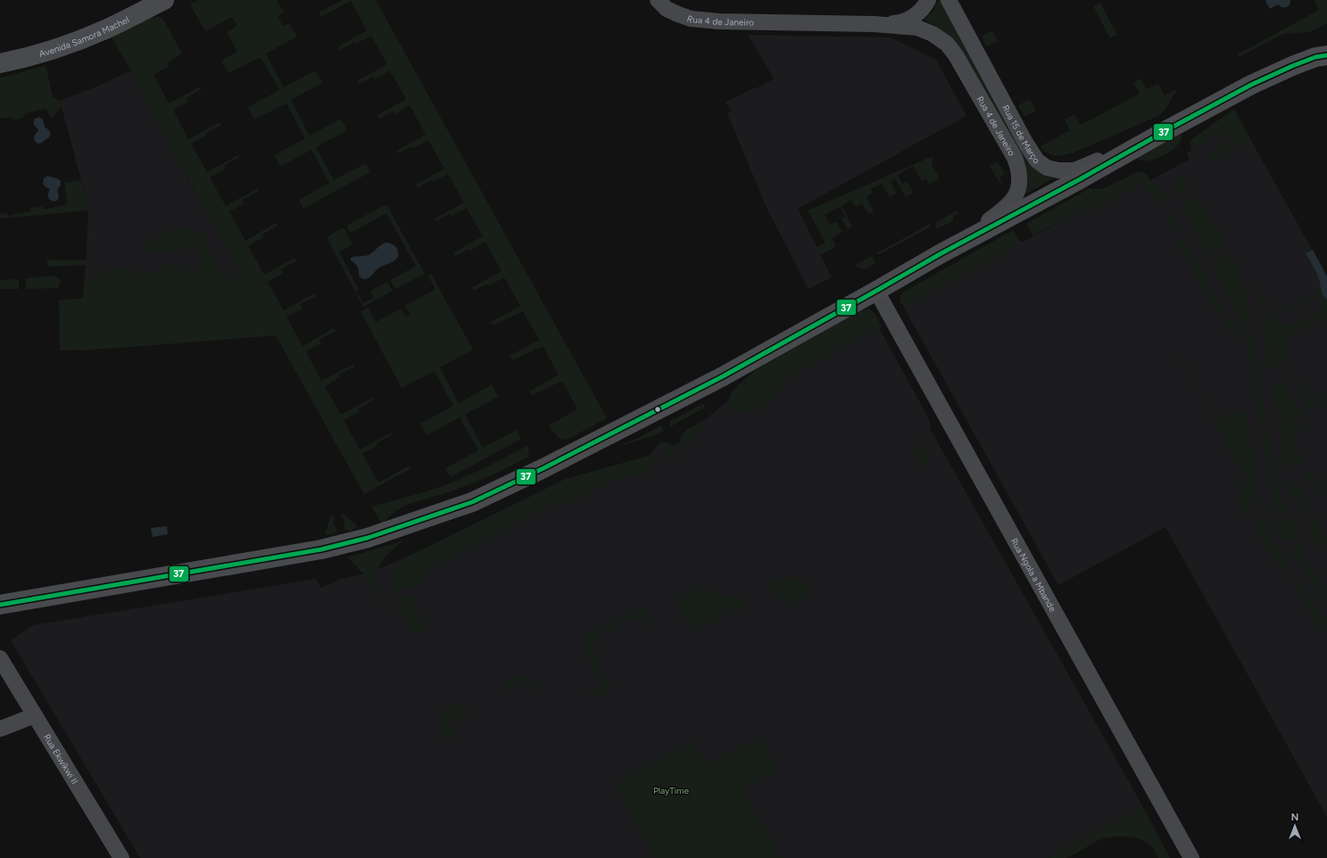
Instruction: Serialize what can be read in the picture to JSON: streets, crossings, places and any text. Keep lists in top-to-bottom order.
{
  "streets": {
    "main road": ["Avenida Samora Machel"],
    "street": [
      "Rua 4 de Janeiro",
      "Rua 15 de Março",
      "Rua Ngola a Mbande",
      "Rua Ekwikwi II"
    ]
  },
  "parks": ["PlayTime"],
  "lines": ["transit line 37"],
  "north": "top"
}
